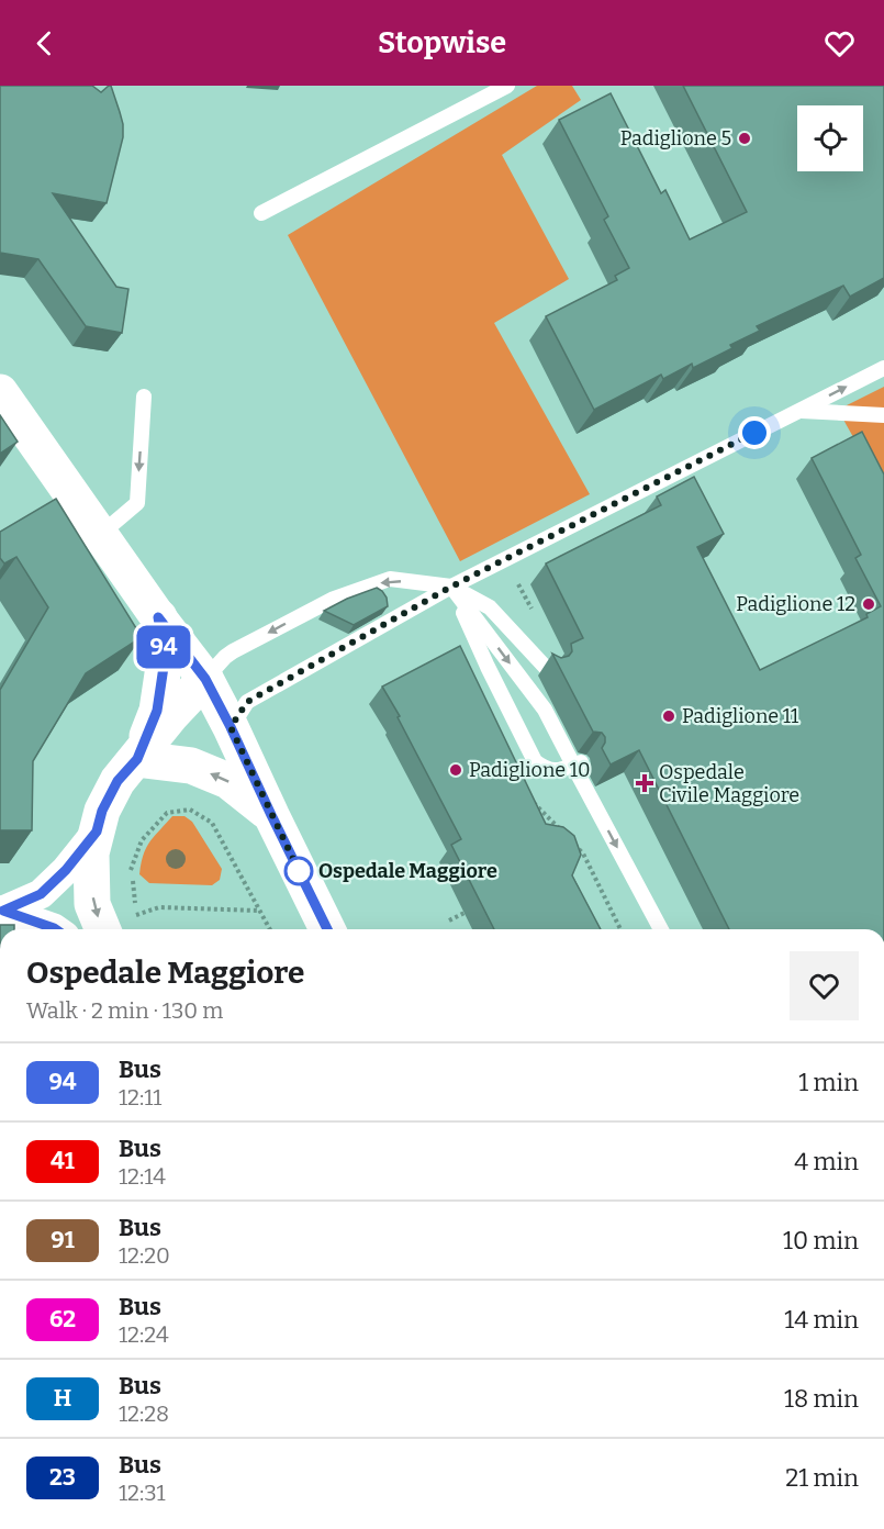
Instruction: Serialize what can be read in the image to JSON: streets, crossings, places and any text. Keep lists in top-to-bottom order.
{
  "places": {
    "other": [
      "Padiglione 5",
      "Padiglione 12",
      "Padiglione 11",
      "Padiglione 10",
      "Ospedale Maggiore"
    ],
    "health": ["Ospedale Civile Maggiore"]
  },
  "lines": ["bus line 94"],
  "page": {
    "header": "Stopwise",
    "on_map": "94",
    "heading": ["Ospedale Maggiore", "Walk · 2 min · 130 m"],
    "list": [
      {
        "mark": "94",
        "name": "Bus",
        "note": "12:11",
        "value": "1 min"
      },
      {
        "mark": "41",
        "name": "Bus",
        "note": "12:14",
        "value": "4 min"
      },
      {
        "mark": "91",
        "name": "Bus",
        "note": "12:20",
        "value": "10 min"
      },
      {
        "mark": "62",
        "name": "Bus",
        "note": "12:24",
        "value": "14 min"
      },
      {
        "mark": "H",
        "name": "Bus",
        "note": "12:28",
        "value": "18 min"
      },
      {
        "mark": "23",
        "name": "Bus",
        "note": "12:31",
        "value": "21 min"
      }
    ]
  }
}
